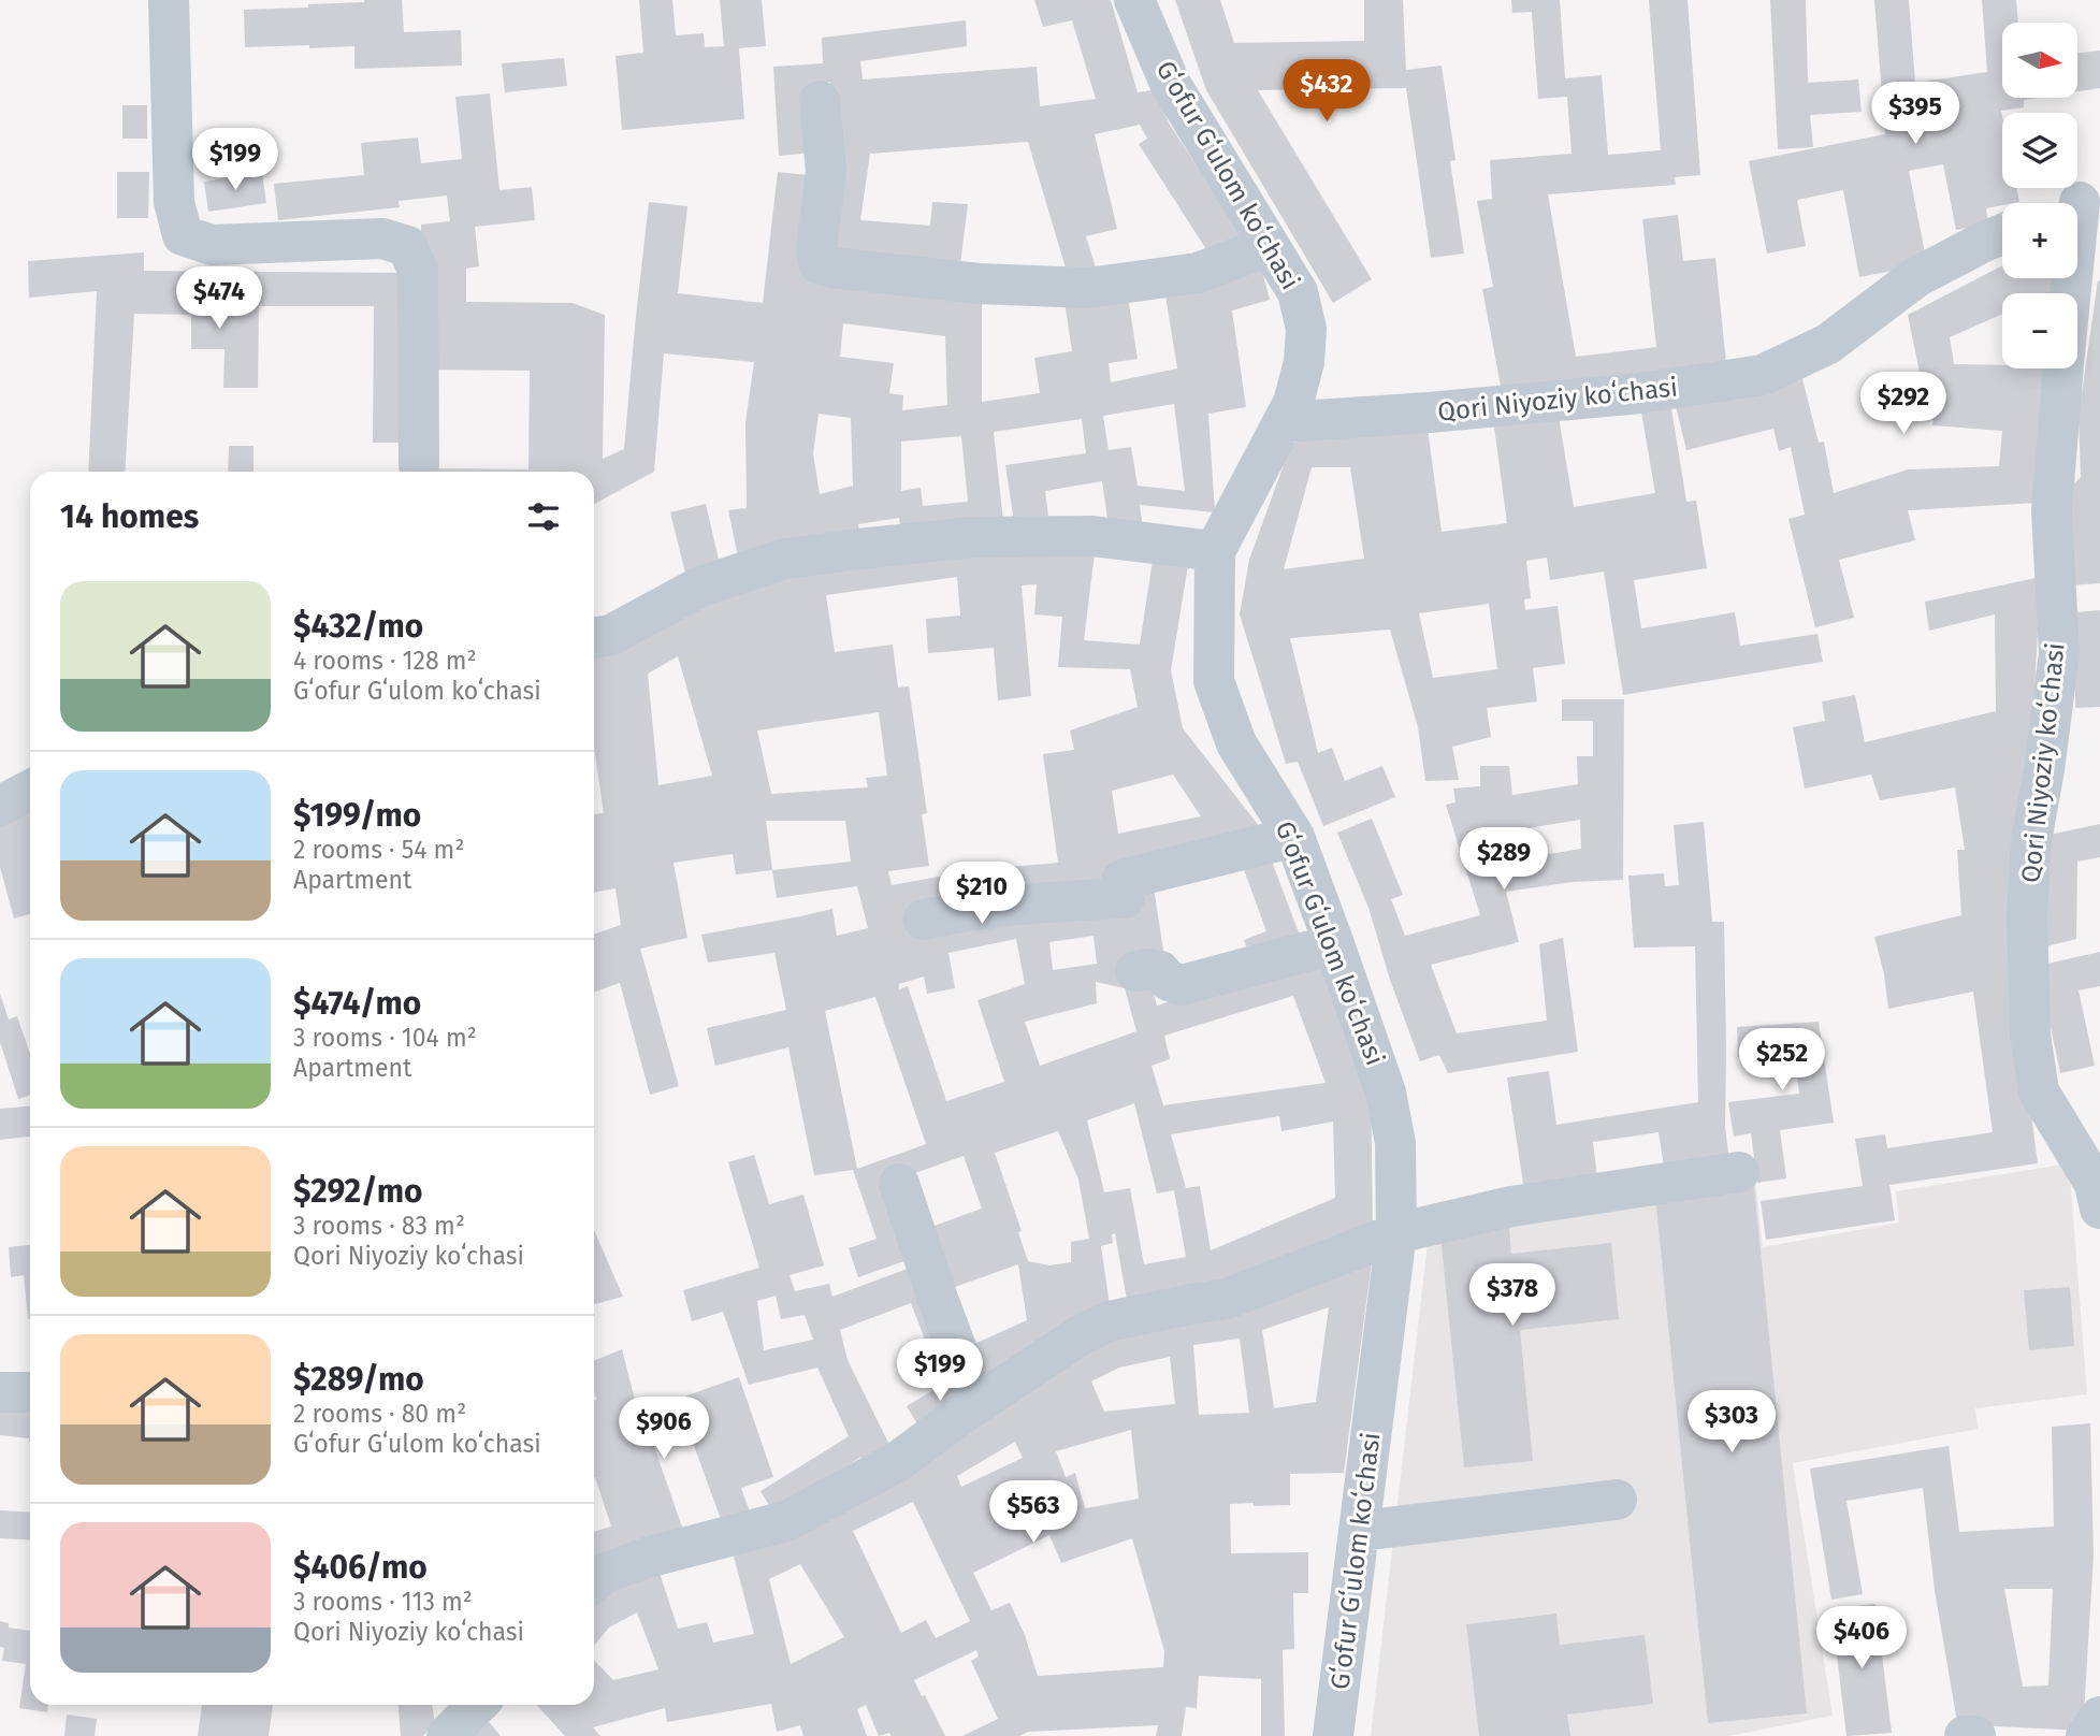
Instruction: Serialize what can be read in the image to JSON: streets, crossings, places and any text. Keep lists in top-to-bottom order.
{
  "streets": {
    "street": ["Gʻofur Gʻulom koʻchasi", "Qori Niyoziy koʻchasi"]
  },
  "crossings": [
    ["Gʻofur Gʻulom koʻchasi", "Qori Niyoziy koʻchasi"]
  ],
  "north": "right",
  "page": {
    "map_buttons": ["+", "−"],
    "price": [
      "$432",
      "$395",
      "$199",
      "$474",
      "$292",
      "$289",
      "$210",
      "$252",
      "$378",
      "$199",
      "$303",
      "$906",
      "$563",
      "$406"
    ],
    "heading": "14 homes",
    "list": [
      {
        "name": "$432/mo",
        "note": "4 rooms · 128 m² · Gʻofur Gʻulom koʻchasi"
      },
      {
        "name": "$199/mo",
        "note": "2 rooms · 54 m² · Apartment"
      },
      {
        "name": "$474/mo",
        "note": "3 rooms · 104 m² · Apartment"
      },
      {
        "name": "$292/mo",
        "note": "3 rooms · 83 m² · Qori Niyoziy koʻchasi"
      },
      {
        "name": "$289/mo",
        "note": "2 rooms · 80 m² · Gʻofur Gʻulom koʻchasi"
      },
      {
        "name": "$406/mo",
        "note": "3 rooms · 113 m² · Qori Niyoziy koʻchasi"
      }
    ]
  }
}
